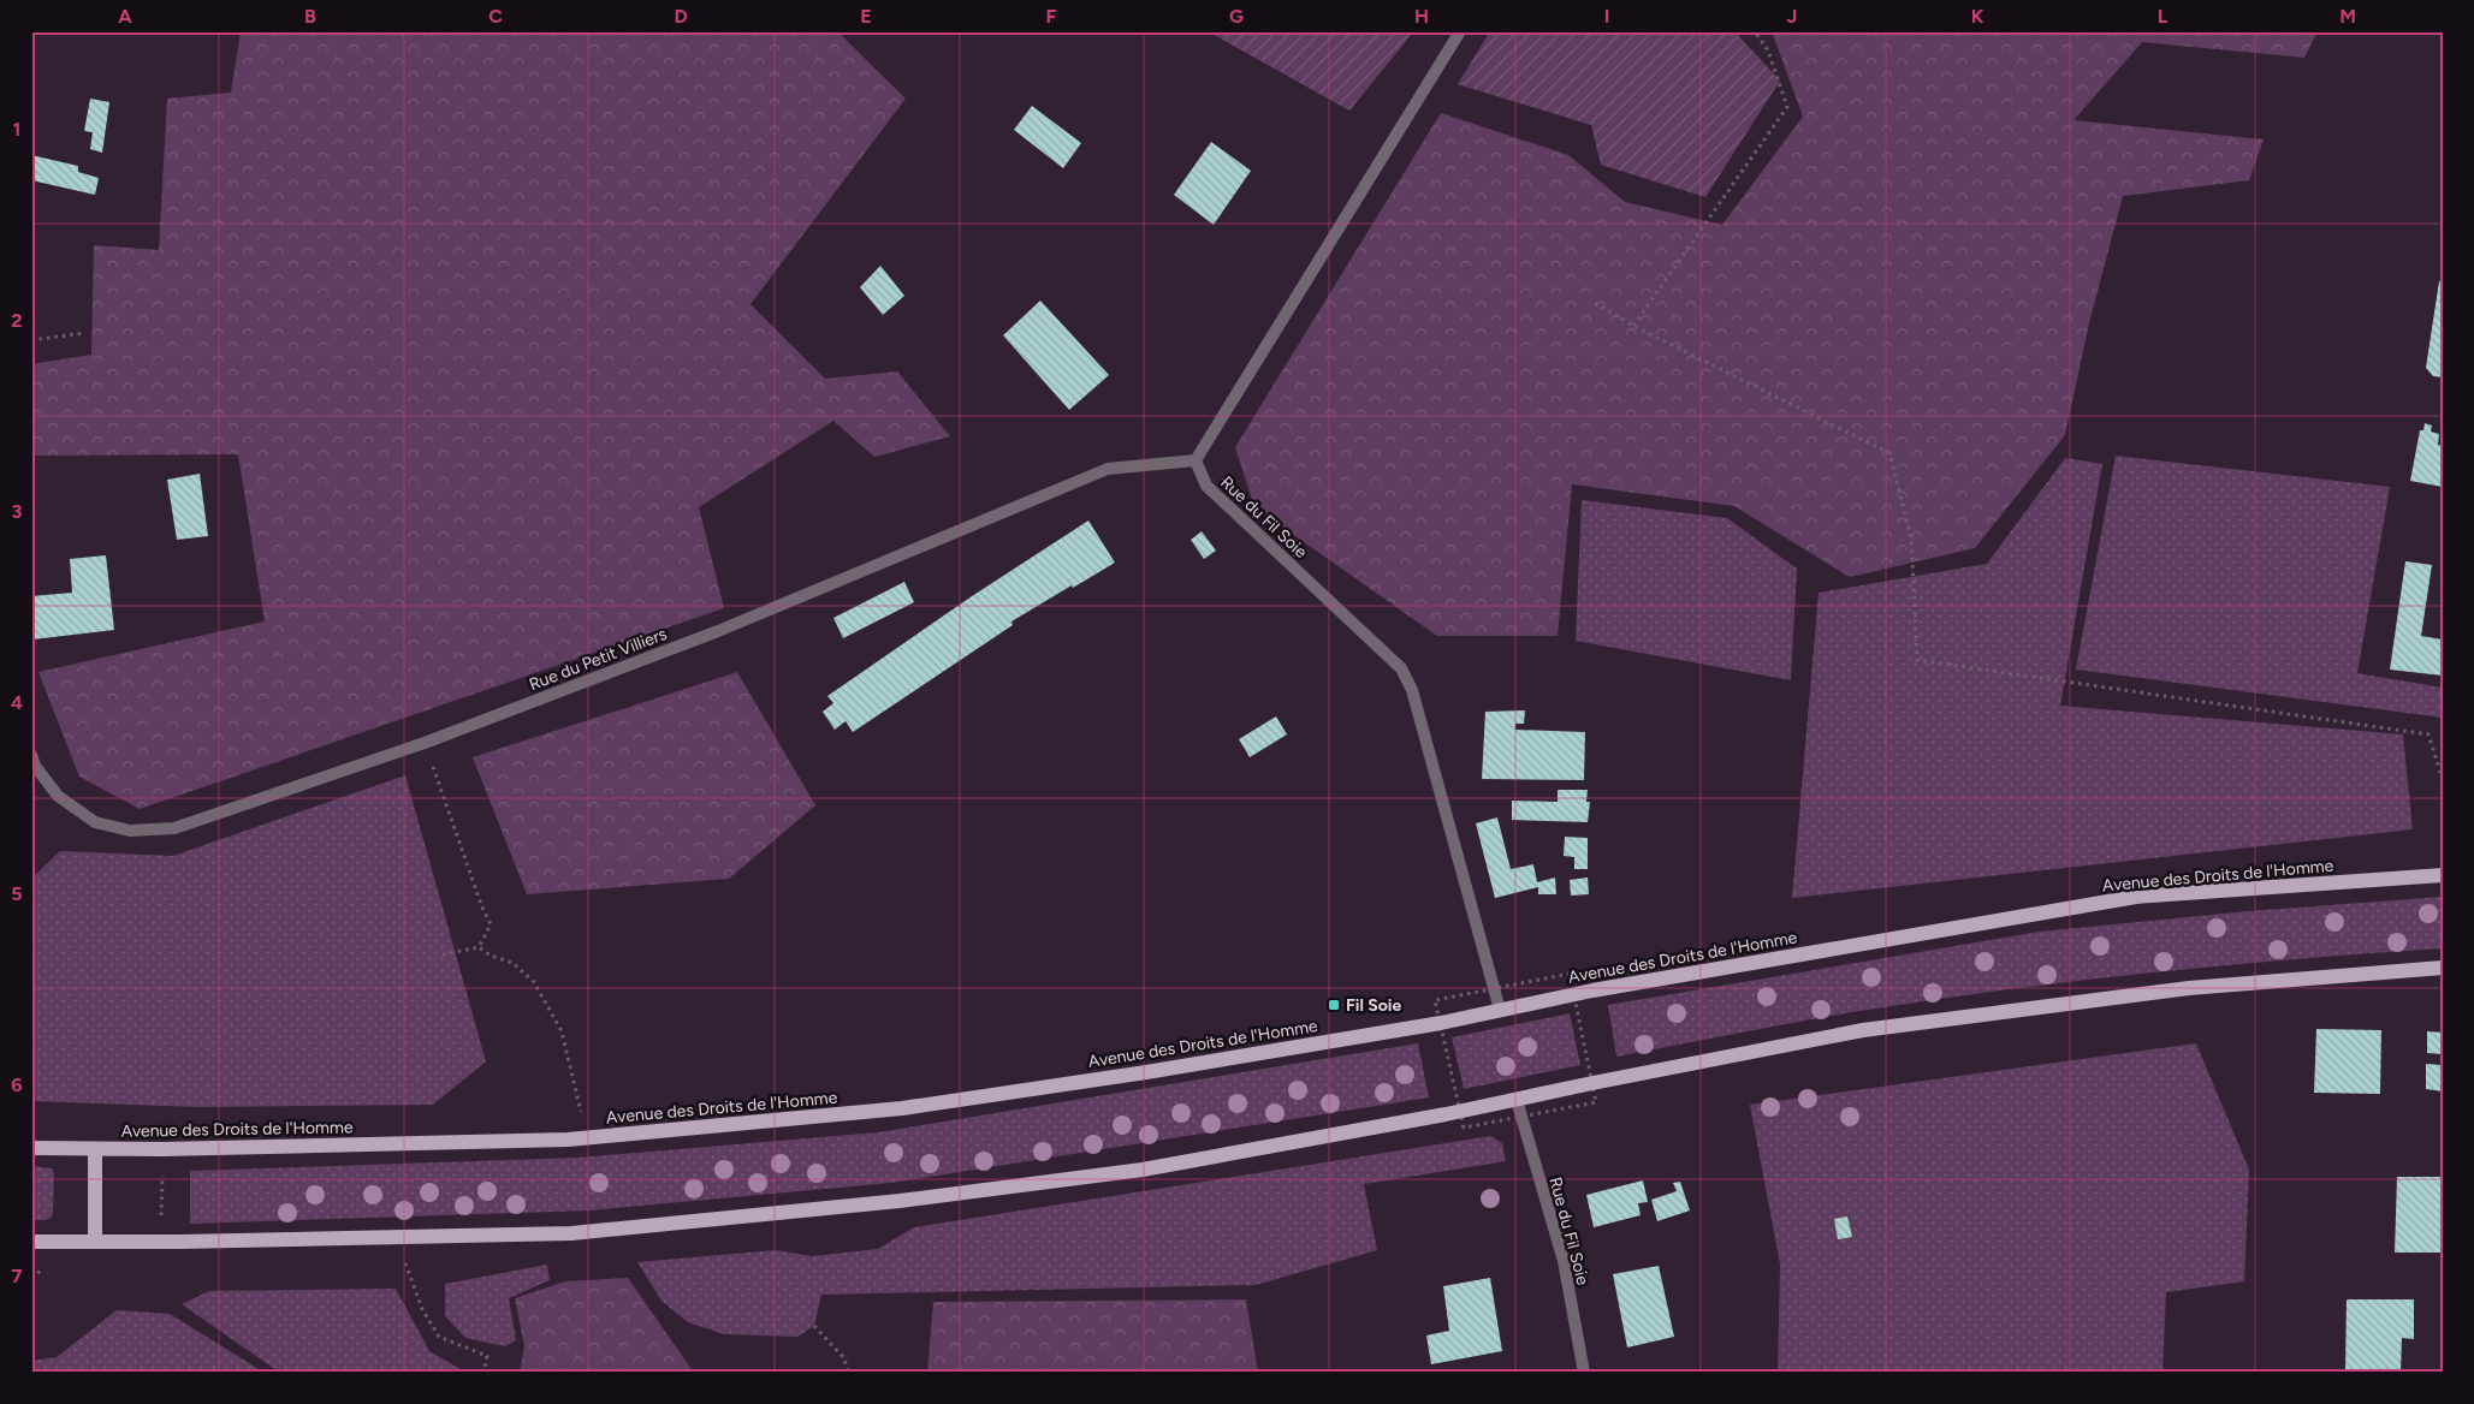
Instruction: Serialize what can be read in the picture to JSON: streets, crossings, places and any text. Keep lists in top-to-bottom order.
{
  "streets": {
    "main road": ["Avenue des Droits de l'Homme"],
    "street": ["Rue du Fil Soie", "Rue du Petit Villiers"]
  },
  "crossings": [
    ["Rue du Fil Soie", "Rue du Petit Villiers"],
    ["Rue du Fil Soie", "Avenue des Droits de l'Homme"]
  ],
  "places": {
    "transit": ["Fil Soie"]
  },
  "grid": {
    "columns": [
      "A",
      "B",
      "C",
      "D",
      "E",
      "F",
      "G",
      "H",
      "I",
      "J",
      "K",
      "L",
      "M"
    ],
    "rows": [
      "1",
      "2",
      "3",
      "4",
      "5",
      "6",
      "7"
    ]
  }
}
